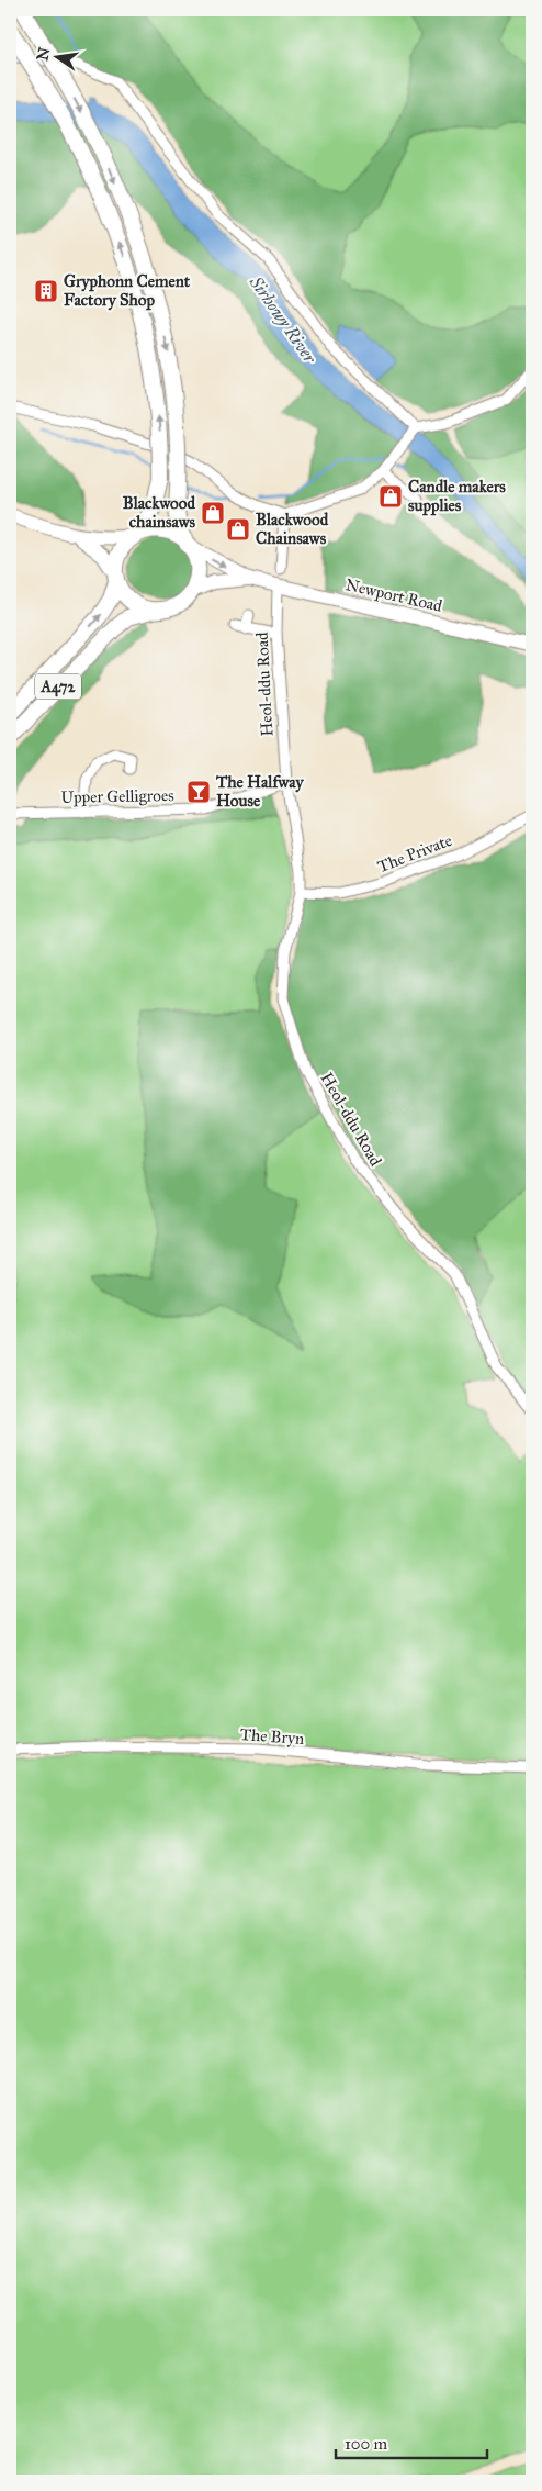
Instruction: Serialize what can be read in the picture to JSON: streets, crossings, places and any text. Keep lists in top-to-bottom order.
{
  "streets": {
    "main road": ["Newport Road", "A472"],
    "street": [
      "Heol-ddu Road",
      "Upper Gelligroes",
      "The Private",
      "The Bryn"
    ]
  },
  "crossings": [
    ["Newport Road", "Heol-ddu Road"],
    ["Newport Road", "A472"],
    ["Heol-ddu Road", "Upper Gelligroes"],
    ["Heol-ddu Road", "The Private"]
  ],
  "water": ["Sirhowy River"],
  "places": {
    "building": ["Gryphonn Cement Factory Shop"],
    "shop": ["Candle makers supplies", "Blackwood chainsaws", "Blackwood Chainsaws"],
    "bar": ["The Halfway House"]
  },
  "scale_bar": "100 m",
  "north": "left"
}
